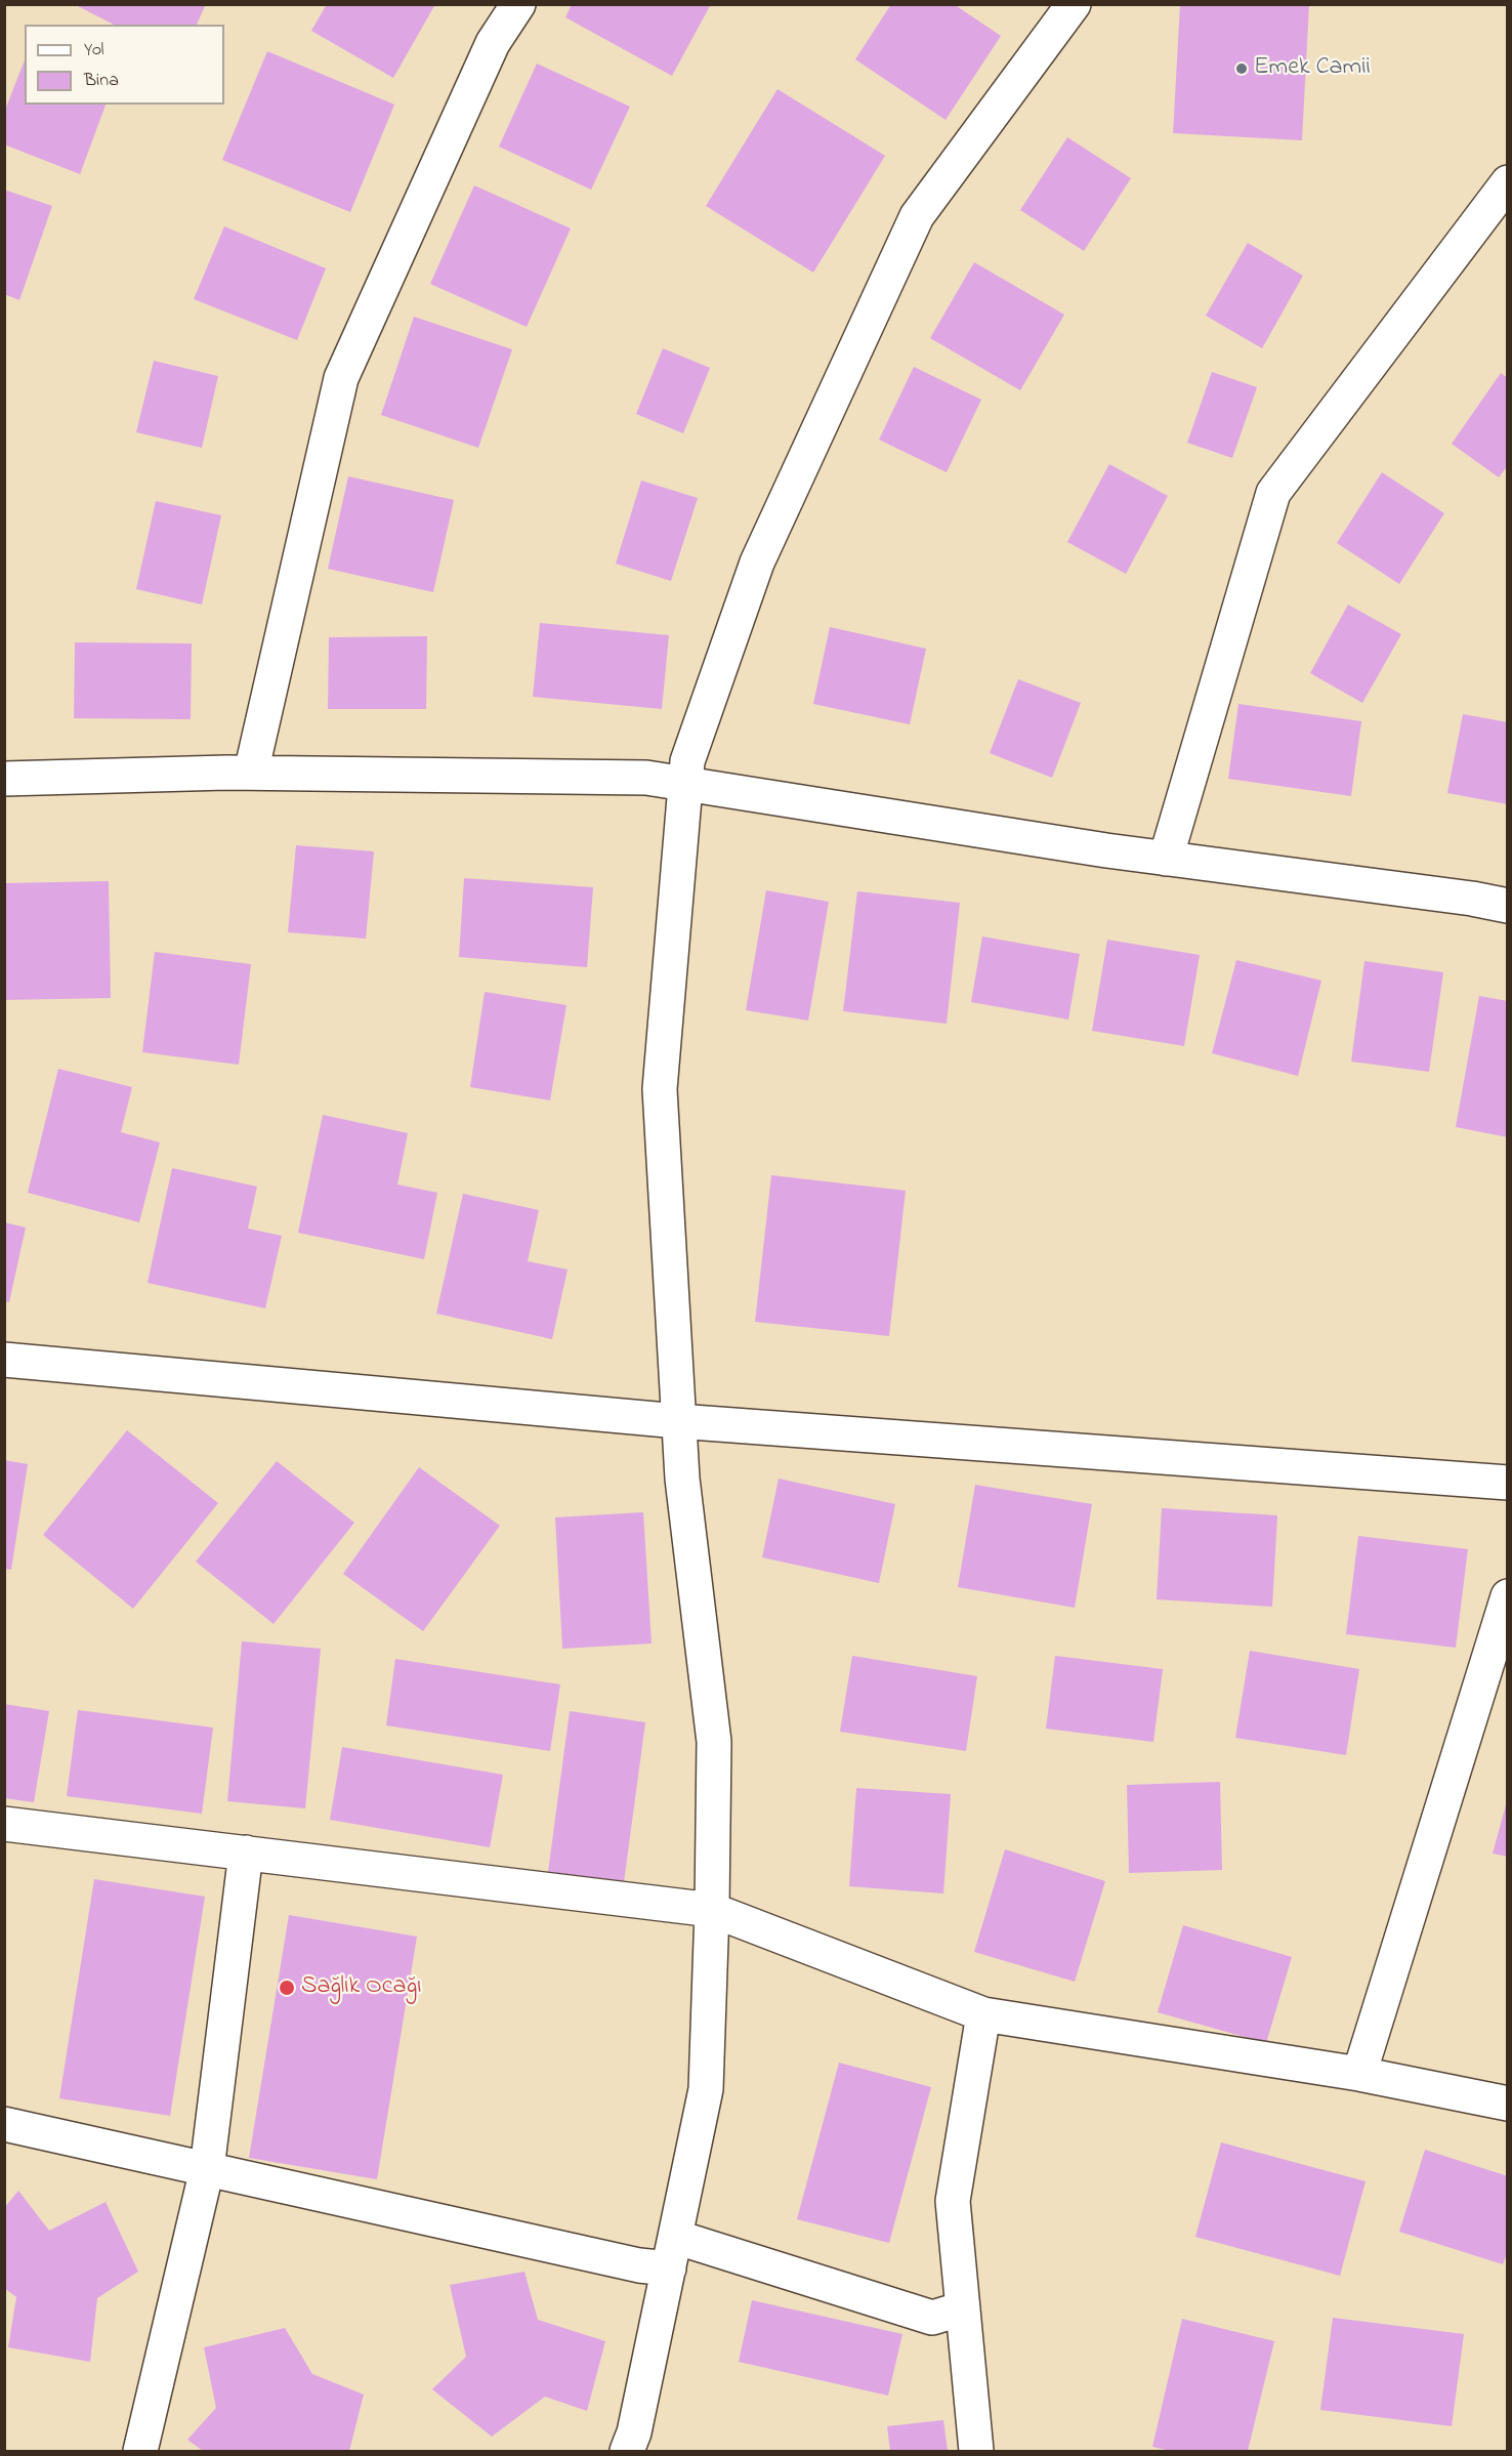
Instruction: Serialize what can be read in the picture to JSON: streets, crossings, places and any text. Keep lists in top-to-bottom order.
{
  "places": ["Emek Camii", "Sağlık Ocağı"],
  "legend": ["Yol", "Bina"]
}
